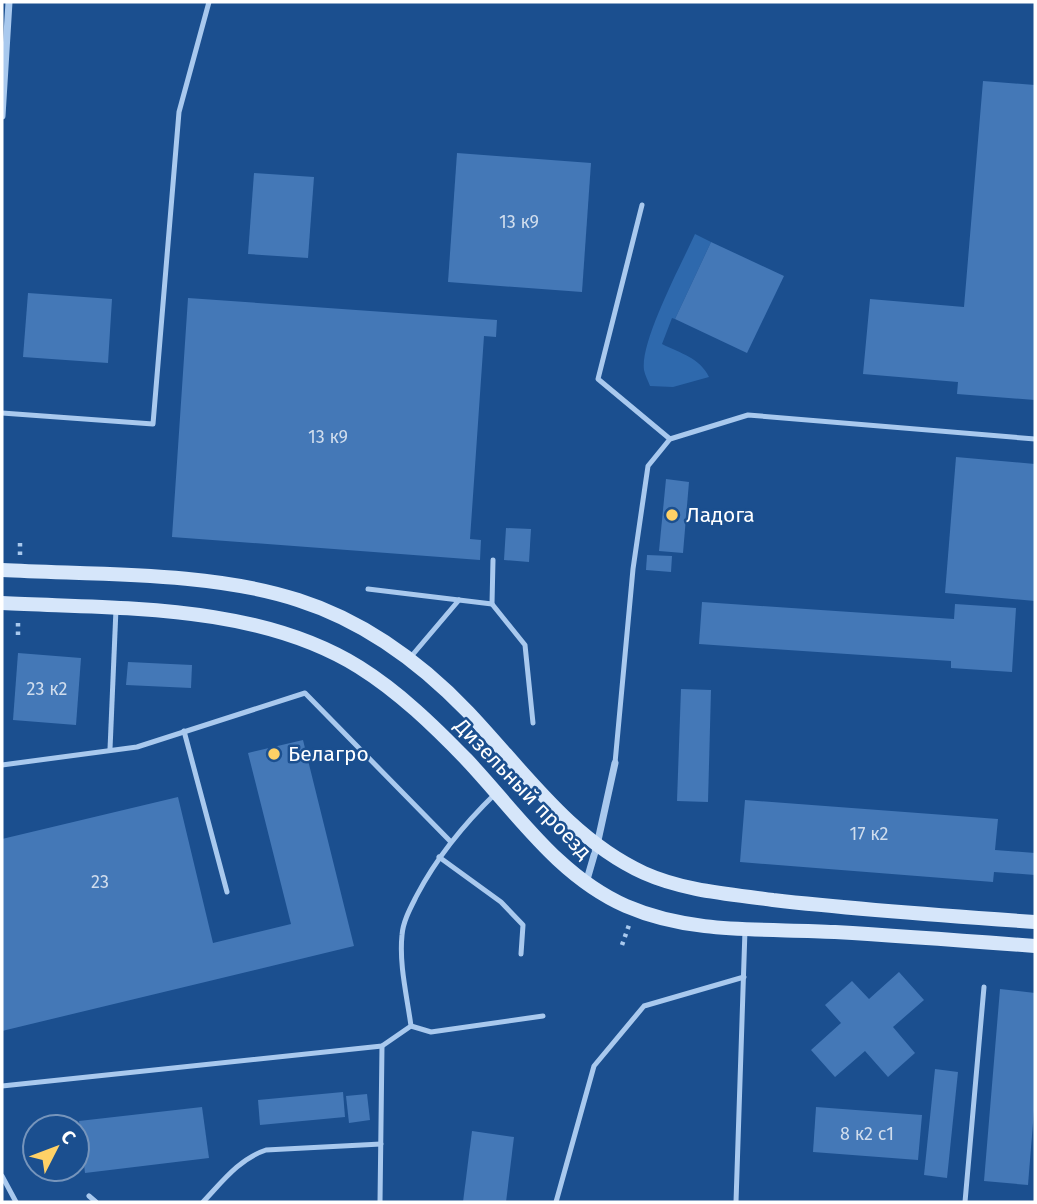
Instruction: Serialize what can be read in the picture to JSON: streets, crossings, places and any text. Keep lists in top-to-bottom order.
{
  "streets": {
    "street": ["Дизельный проезд"]
  },
  "places": ["Ладога", "Белагро"],
  "house_numbers": [
    "13 к9",
    "13 к9",
    "23 к2",
    "17 к2",
    "23",
    "8 к2 с1"
  ],
  "north": "top right"
}
